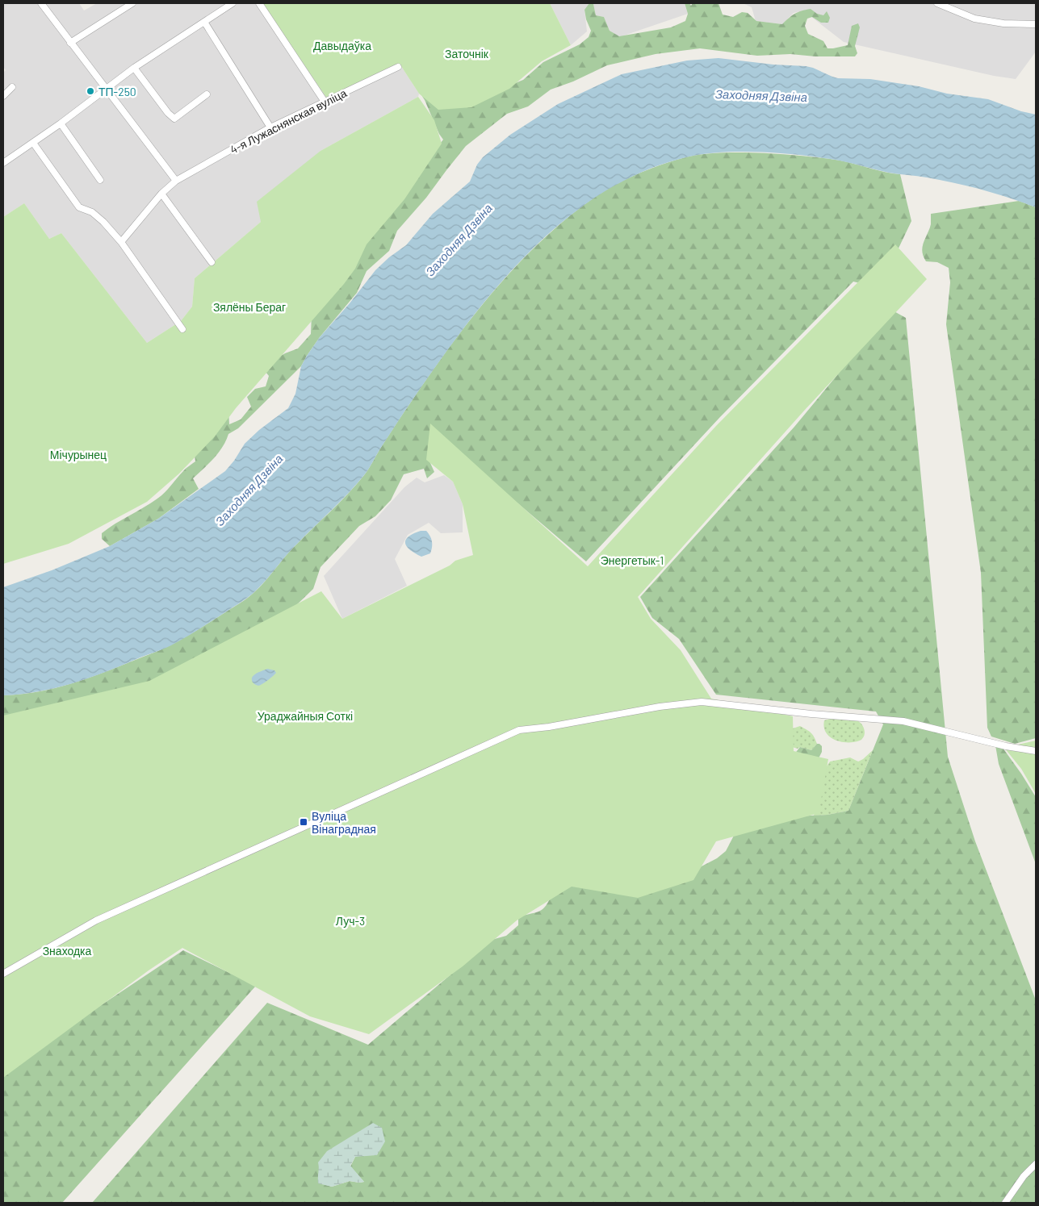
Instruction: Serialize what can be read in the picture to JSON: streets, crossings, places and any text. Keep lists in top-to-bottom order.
{
  "streets": {
    "street": ["4-я Лужаснянская вуліца"]
  },
  "water": ["Заходняя Дзвіна"],
  "parks": [
    "Давыдаўка",
    "Заточнік",
    "Зялёны Бераг",
    "Мічурынец",
    "Энергетык-1",
    "Ураджайныя Соткі",
    "Луч-3",
    "Знаходка"
  ],
  "places": {
    "other": ["ТП-250"],
    "transit": ["Вуліца Вінаградная"]
  }
}
